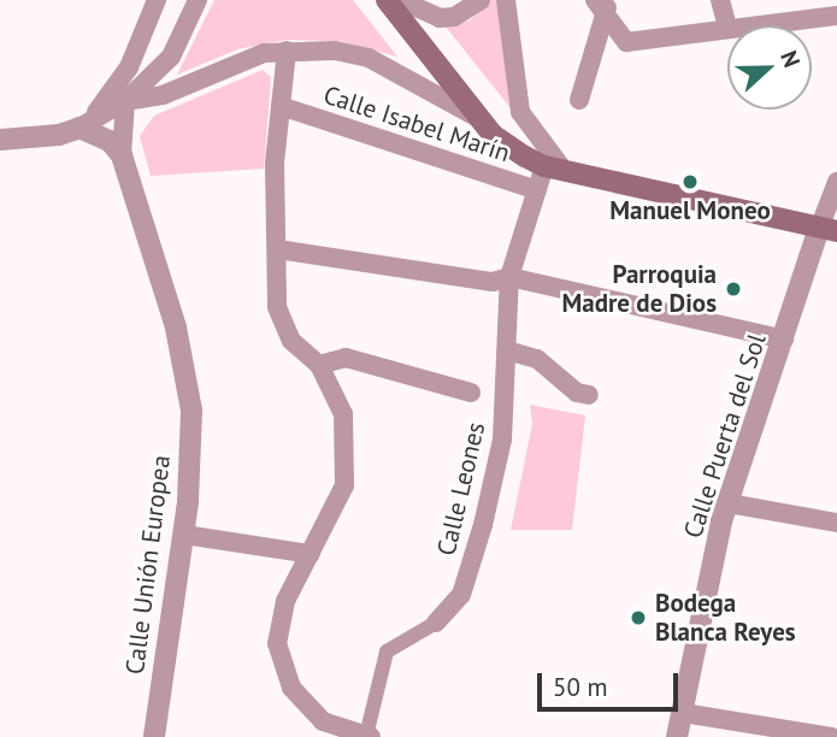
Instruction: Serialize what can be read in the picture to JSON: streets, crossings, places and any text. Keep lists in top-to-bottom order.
{
  "streets": {
    "street": [
      "Calle Isabel Marín",
      "Calle Puerta del Sol",
      "Calle Leones",
      "Calle Unión Europea"
    ]
  },
  "crossings": [
    ["Calle Isabel Marín", "Calle Leones"]
  ],
  "places": ["Manuel Moneo", "Parroquia Madre de Dios", "Bodega Blanca Reyes"],
  "scale_bar": "50 m",
  "north": "right"
}
